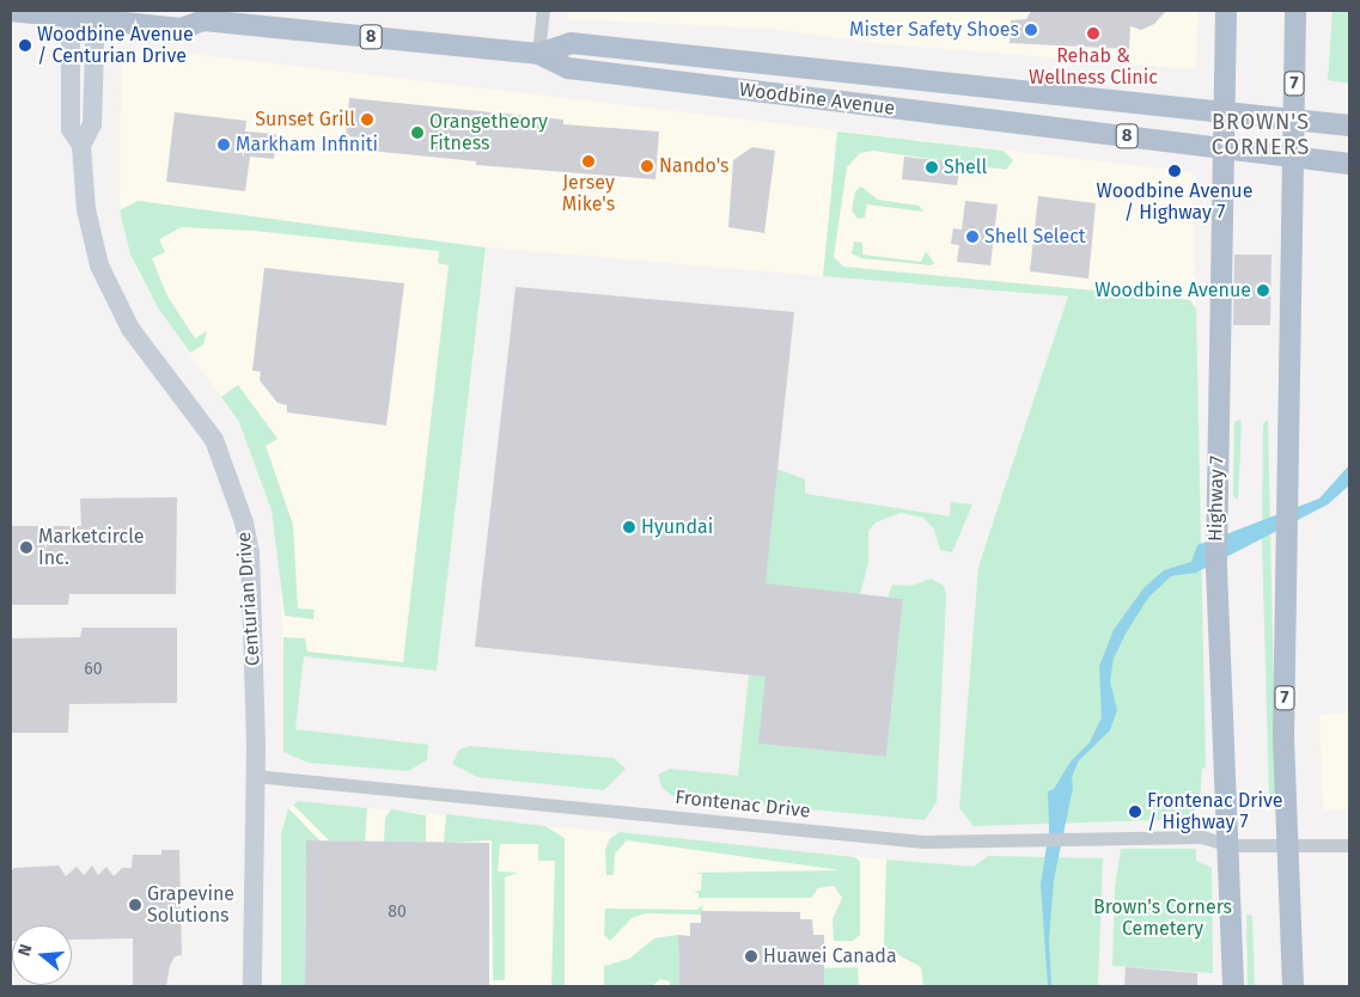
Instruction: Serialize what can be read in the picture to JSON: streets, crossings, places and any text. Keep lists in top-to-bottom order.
{
  "streets": {
    "main road": [
      "8",
      "7",
      "Woodbine Avenue",
      "Highway 7"
    ],
    "street": ["Centurian Drive", "Frontenac Drive"]
  },
  "crossings": [
    ["7", "Woodbine Avenue"],
    ["7", "Frontenac Drive"],
    ["Woodbine Avenue", "Highway 7"],
    ["Woodbine Avenue", "Centurian Drive"],
    ["Highway 7", "Frontenac Drive"],
    ["Centurian Drive", "Frontenac Drive"]
  ],
  "districts": ["BROWN'S CORNERS"],
  "parks": ["Brown's Corners Cemetery"],
  "places": [
    "Mister Safety Shoes",
    "Rehab & Wellness Clinic",
    "Woodbine Avenue / Centurian Drive",
    "Sunset Grill",
    "Orangetheory Fitness",
    "Markham Infiniti",
    "Jersey Mike's",
    "Nando's",
    "Shell",
    "Woodbine Avenue / Highway 7",
    "Shell Select",
    "Woodbine Avenue",
    "Hyundai",
    "Marketcircle Inc.",
    "Frontenac Drive / Highway 7",
    "Grapevine Solutions",
    "Huawei Canada"
  ],
  "house_numbers": ["60", "80"],
  "north": "left"
}
